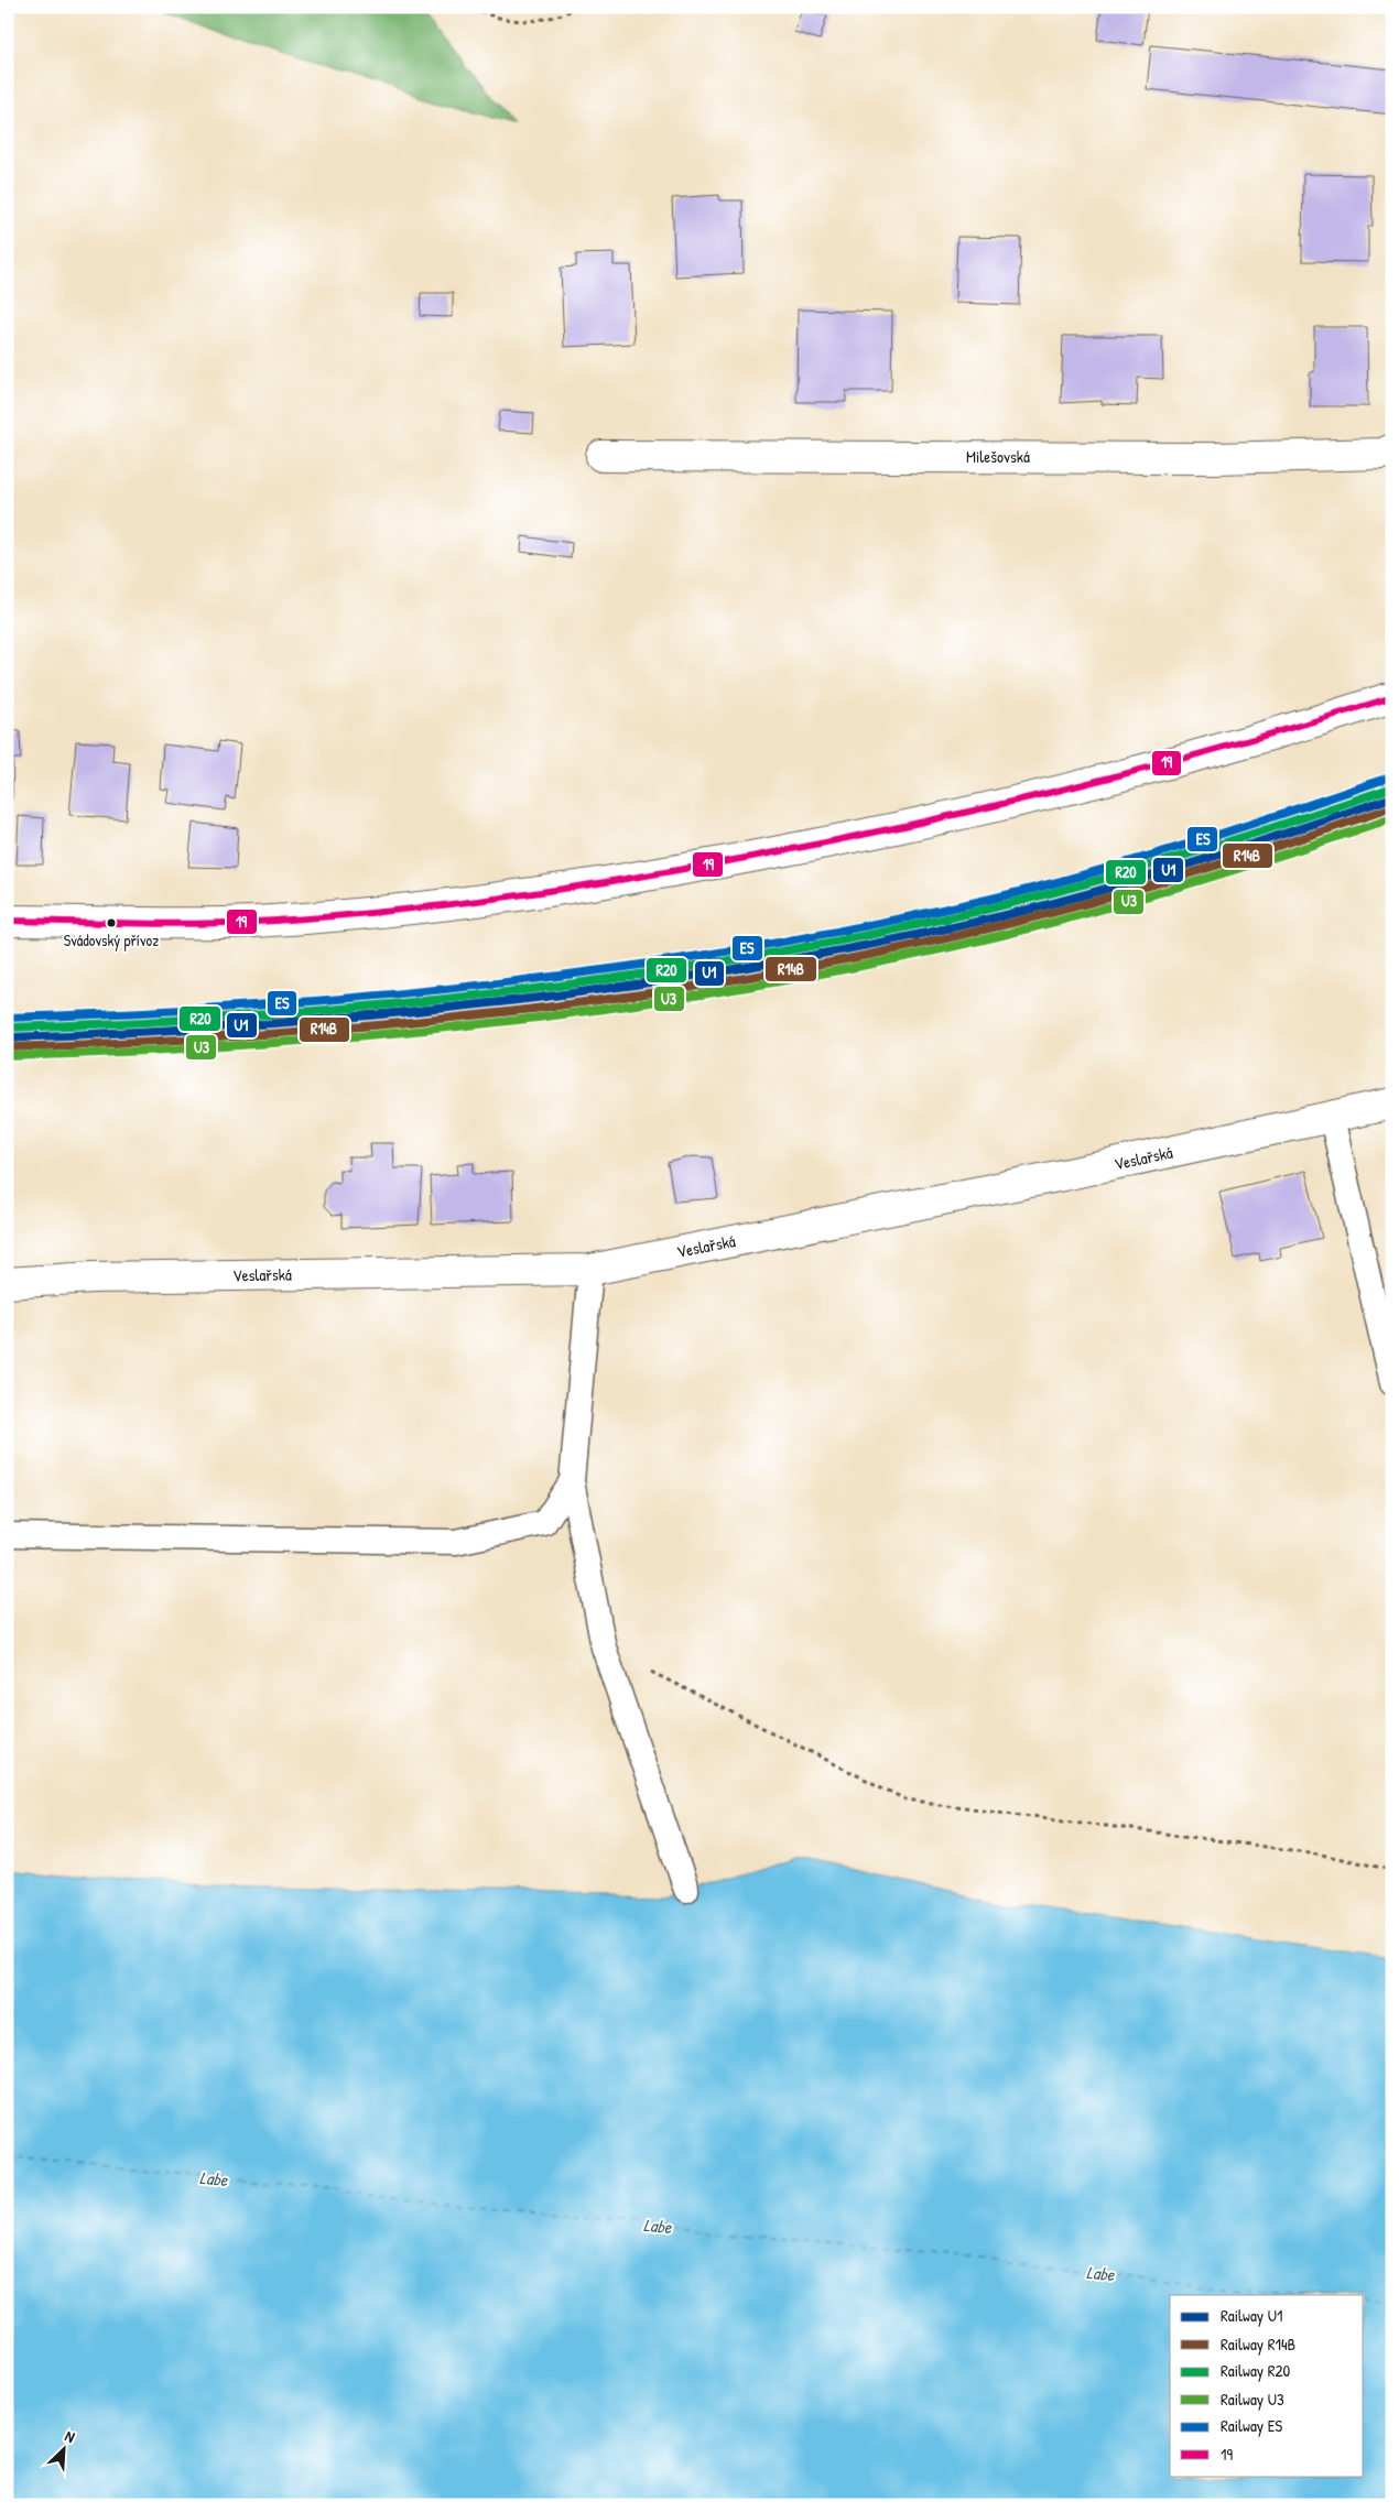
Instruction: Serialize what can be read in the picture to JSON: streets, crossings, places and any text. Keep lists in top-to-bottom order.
{
  "streets": {
    "street": ["Milešovská", "Veslařská"]
  },
  "water": ["Labe"],
  "places": ["Svádovský přívoz"],
  "lines": [
    "transit line 19",
    "rail line ES",
    "rail line R20",
    "rail line U1",
    "rail line R14B",
    "rail line U3"
  ],
  "legend": [
    "Railway U1",
    "Railway R14B",
    "Railway R20",
    "Railway U3",
    "Railway ES",
    "19"
  ],
  "north": "top right"
}
